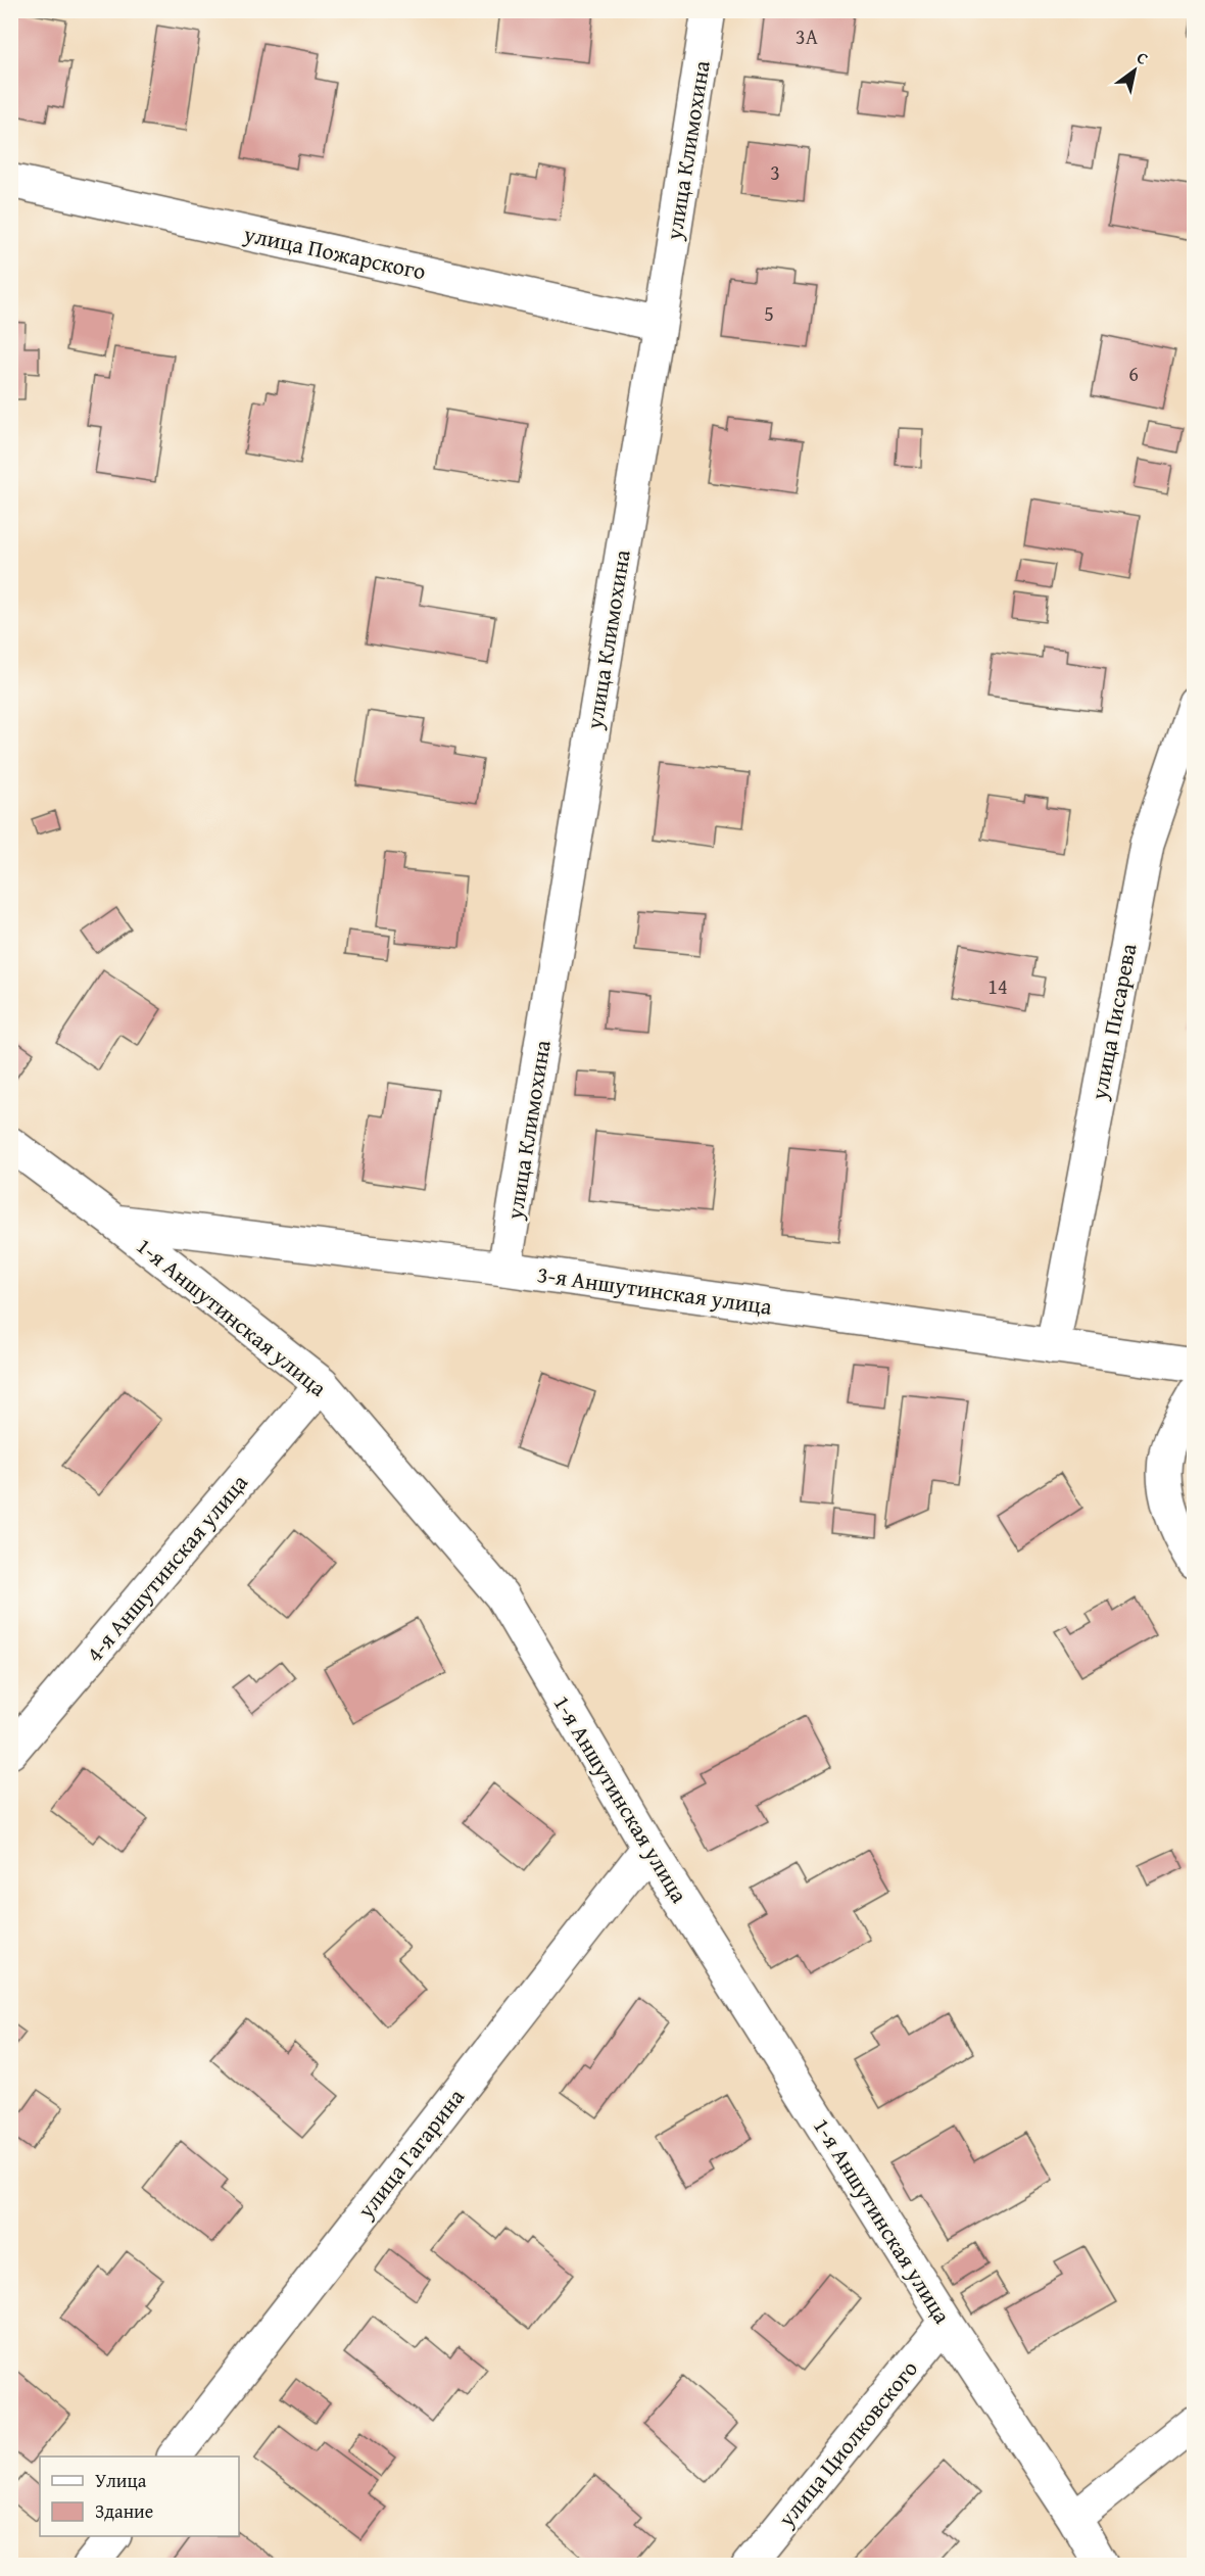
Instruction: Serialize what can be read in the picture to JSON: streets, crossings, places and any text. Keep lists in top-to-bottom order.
{
  "streets": {
    "street": [
      "улица Климохина",
      "улица Пожарского",
      "улица Писарева",
      "3-я Аншутинская улица",
      "1-я Аншутинская улица",
      "4-я Аншутинская улица",
      "улица Гагарина",
      "улица Циолковского"
    ]
  },
  "crossings": [
    ["улица Климохина", "улица Пожарского"],
    ["улица Климохина", "3-я Аншутинская улица"],
    ["улица Писарева", "3-я Аншутинская улица"],
    ["3-я Аншутинская улица", "1-я Аншутинская улица"],
    ["1-я Аншутинская улица", "4-я Аншутинская улица"],
    ["1-я Аншутинская улица", "улица Гагарина"],
    ["1-я Аншутинская улица", "улица Циолковского"]
  ],
  "house_numbers": [
    "3А",
    "3",
    "5",
    "6",
    "14"
  ],
  "legend": ["Улица", "Здание"],
  "north": "top right"
}
